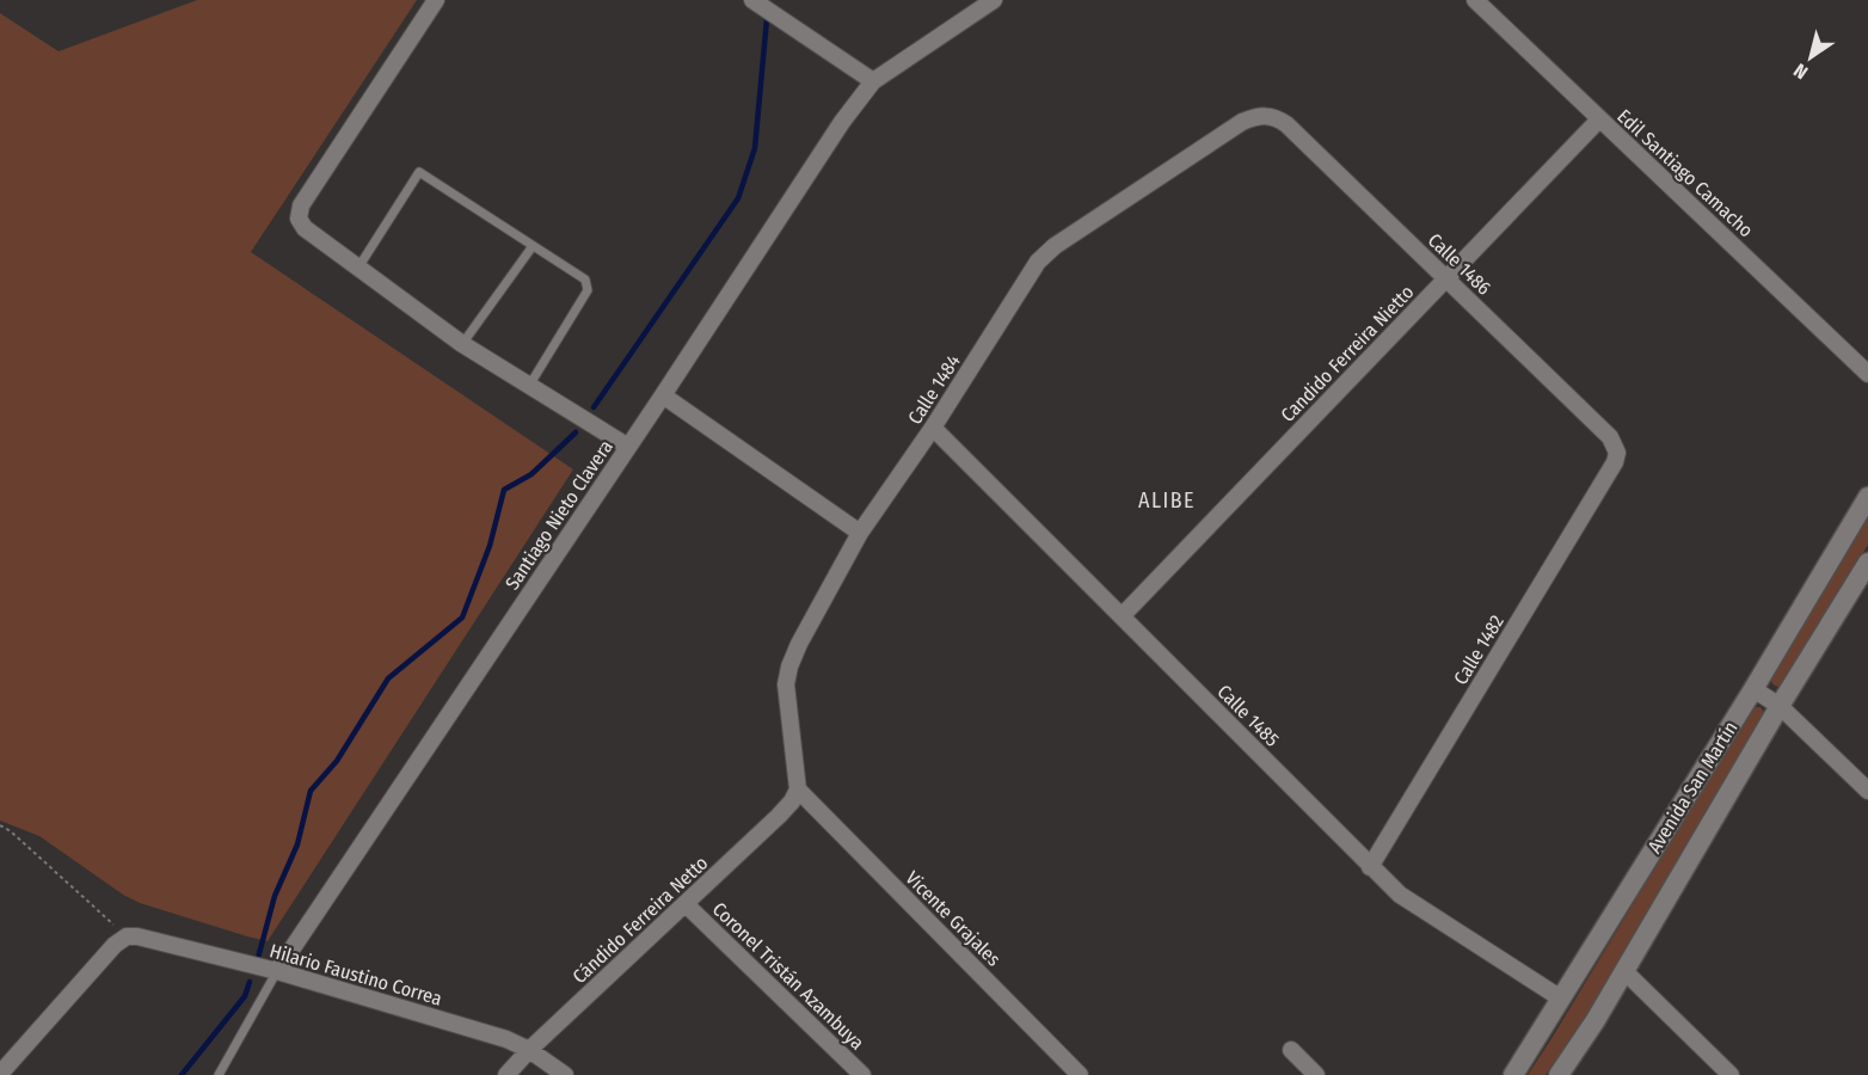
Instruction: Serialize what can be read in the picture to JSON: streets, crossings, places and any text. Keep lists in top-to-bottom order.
{
  "streets": {
    "street": [
      "Edil Santiago Camacho",
      "Calle 1486",
      "Candido Ferreira Nietto",
      "Calle 1484",
      "Santiago Nieto Clavera",
      "Calle 1482",
      "Calle 1485",
      "Avenida San Martín",
      "Vicente Grajales",
      "Cándido Ferreira Netto",
      "Hilario Faustino Correa",
      "Coronel Tristán Azambuya"
    ]
  },
  "crossings": [
    ["Edil Santiago Camacho", "Candido Ferreira Nietto"],
    ["Calle 1486", "Candido Ferreira Nietto"],
    ["Calle 1486", "Calle 1484"],
    ["Calle 1486", "Calle 1482"],
    ["Candido Ferreira Nietto", "Calle 1485"],
    ["Calle 1484", "Calle 1485"],
    ["Calle 1484", "Vicente Grajales"],
    ["Calle 1484", "Cándido Ferreira Netto"],
    ["Santiago Nieto Clavera", "Hilario Faustino Correa"],
    ["Calle 1482", "Calle 1485"],
    ["Calle 1485", "Avenida San Martín"],
    ["Vicente Grajales", "Cándido Ferreira Netto"],
    ["Cándido Ferreira Netto", "Hilario Faustino Correa"],
    ["Cándido Ferreira Netto", "Coronel Tristán Azambuya"]
  ],
  "districts": ["ALIBE"],
  "north": "bottom left"
}
